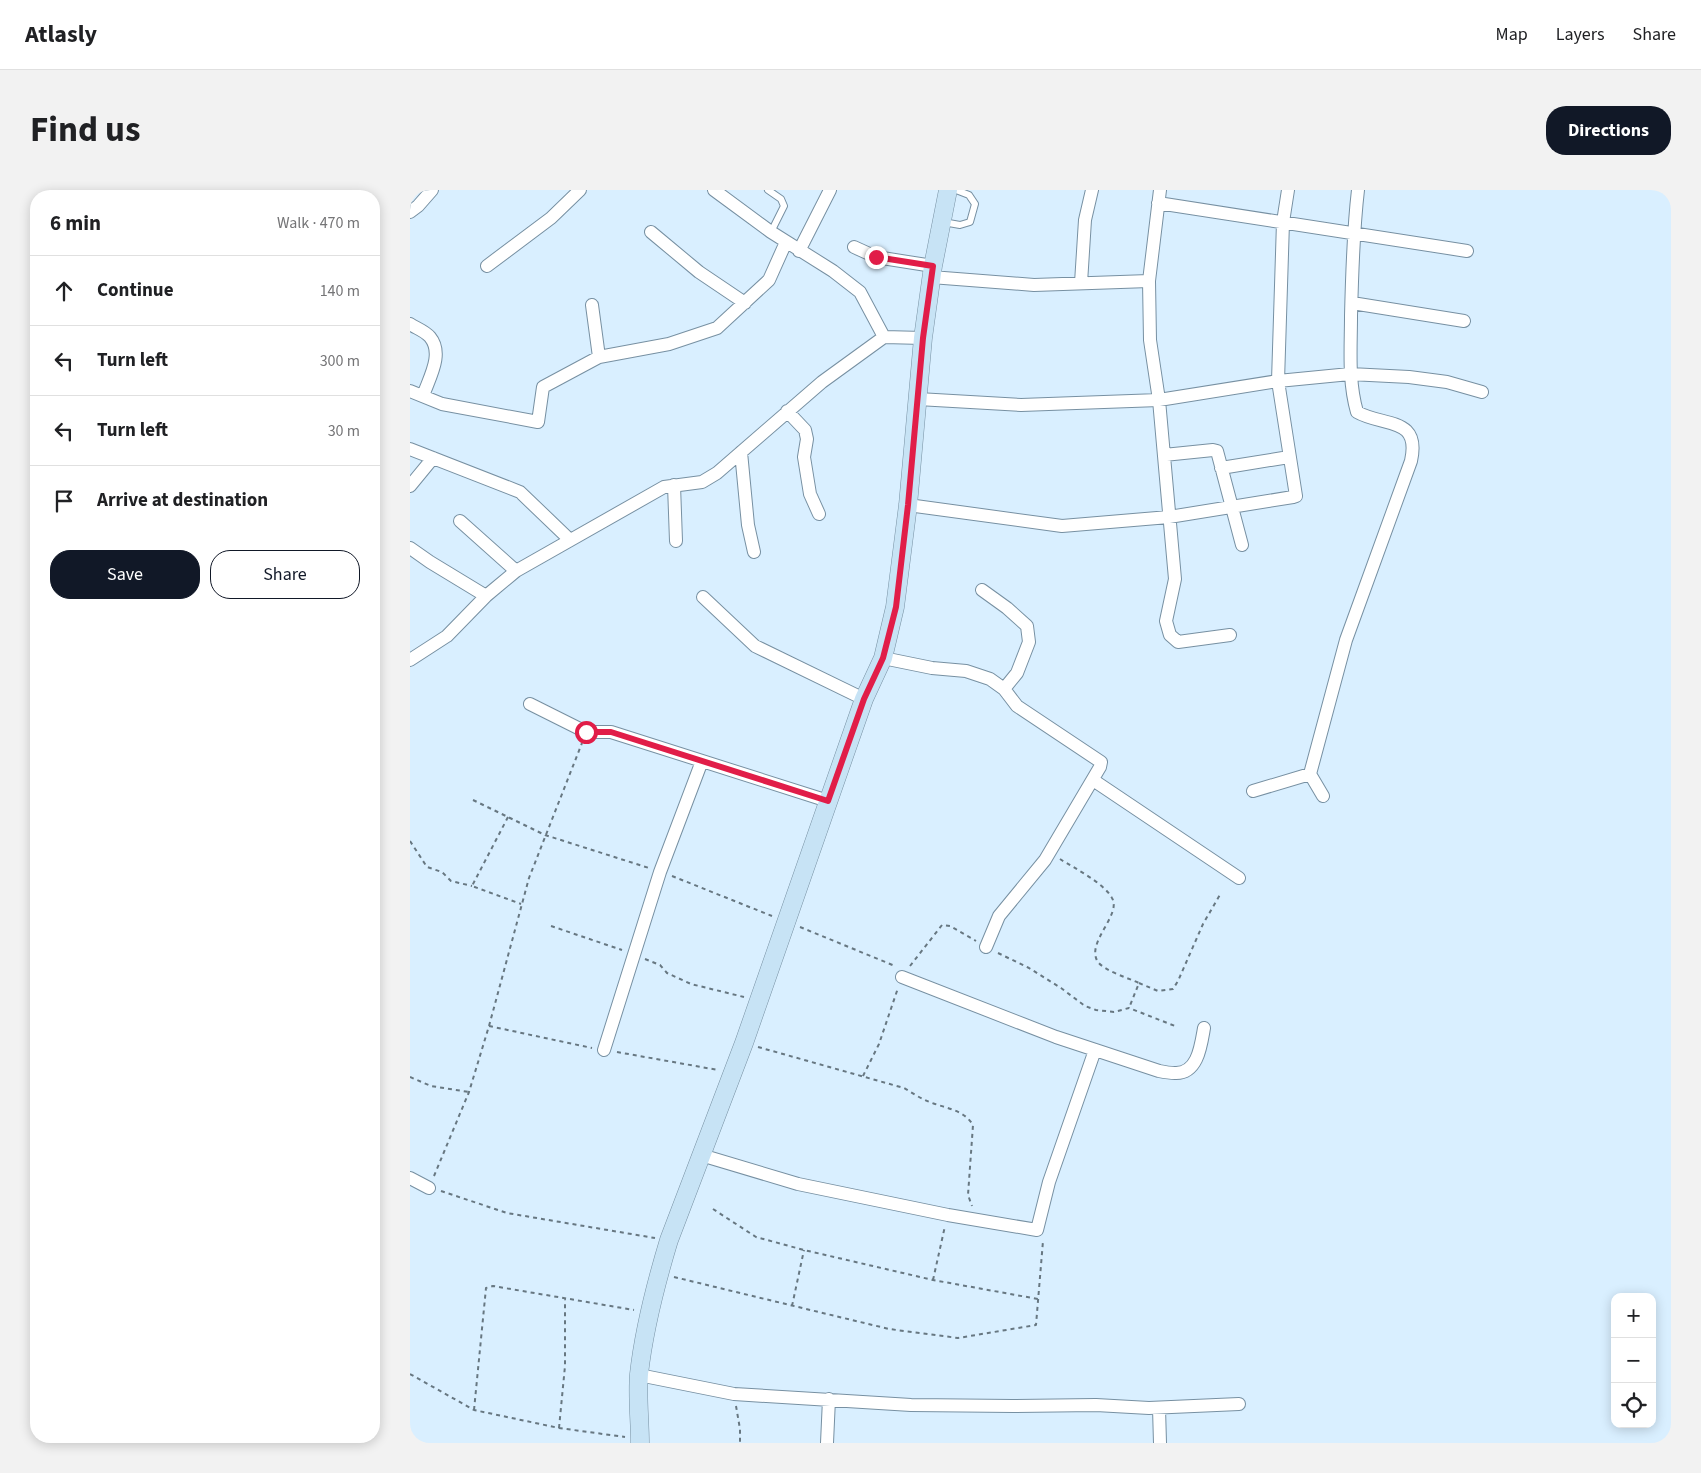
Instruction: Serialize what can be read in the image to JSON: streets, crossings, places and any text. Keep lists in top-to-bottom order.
{
  "page": {
    "header": "Atlasly",
    "nav": ["Map", "Layers", "Share"],
    "title": "Find us",
    "buttons": [
      "Directions",
      ["Save", "Share"]
    ],
    "heading": ["6 min", "Walk · 470 m"],
    "list": [
      ["Continue", "140 m"],
      ["Turn left", "300 m"],
      ["Turn left", "30 m"],
      "Arrive at destination"
    ],
    "map_buttons": ["+", "−"]
  }
}
